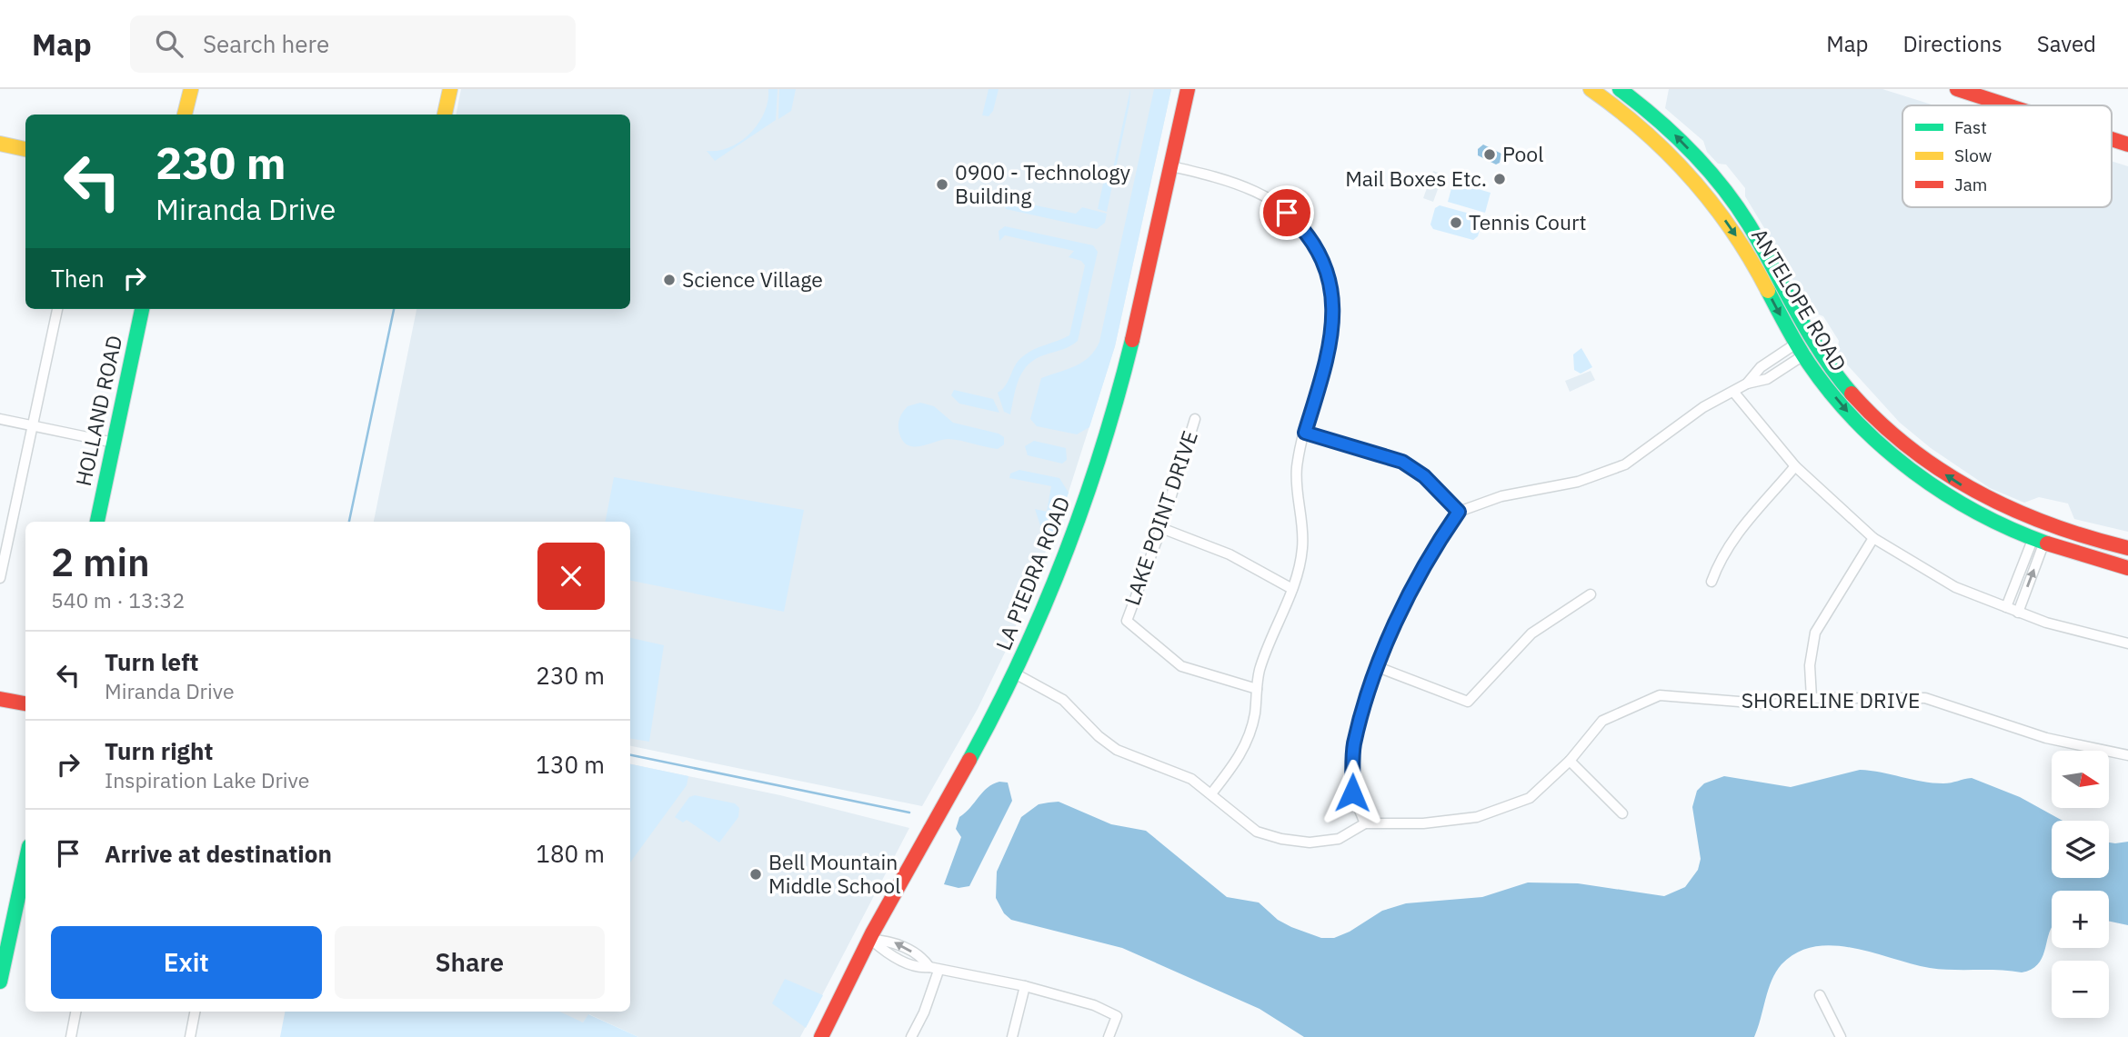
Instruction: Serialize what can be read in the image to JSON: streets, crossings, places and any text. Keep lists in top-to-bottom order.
{
  "streets": {
    "main road": ["ANTELOPE ROAD", "HOLLAND ROAD", "LA PIEDRA ROAD"],
    "street": ["LAKE POINT DRIVE", "SHORELINE DRIVE"]
  },
  "crossings": [
    ["LA PIEDRA ROAD", "SHORELINE DRIVE"]
  ],
  "places": [
    "Pool",
    "Mail Boxes Etc.",
    "0900 - Technology Building",
    "Tennis Court",
    "Science Village",
    "Bell Mountain Middle School"
  ],
  "legend": ["Fast", "Slow", "Jam"],
  "north": "right",
  "page": {
    "header": "Map",
    "search": "Search here",
    "nav": ["Map", "Directions", "Saved"],
    "turn": ["230 m", "Miranda Drive"],
    "then": "Then",
    "heading": ["2 min", "540 m · 13:32"],
    "list": [
      {
        "name": "Turn left",
        "note": "Miranda Drive",
        "value": "230 m"
      },
      {
        "name": "Turn right",
        "note": "Inspiration Lake Drive",
        "value": "130 m"
      },
      {
        "name": "Arrive at destination",
        "value": "180 m"
      }
    ],
    "map_buttons": ["+", "−"],
    "buttons": ["Exit", "Share"]
  }
}
